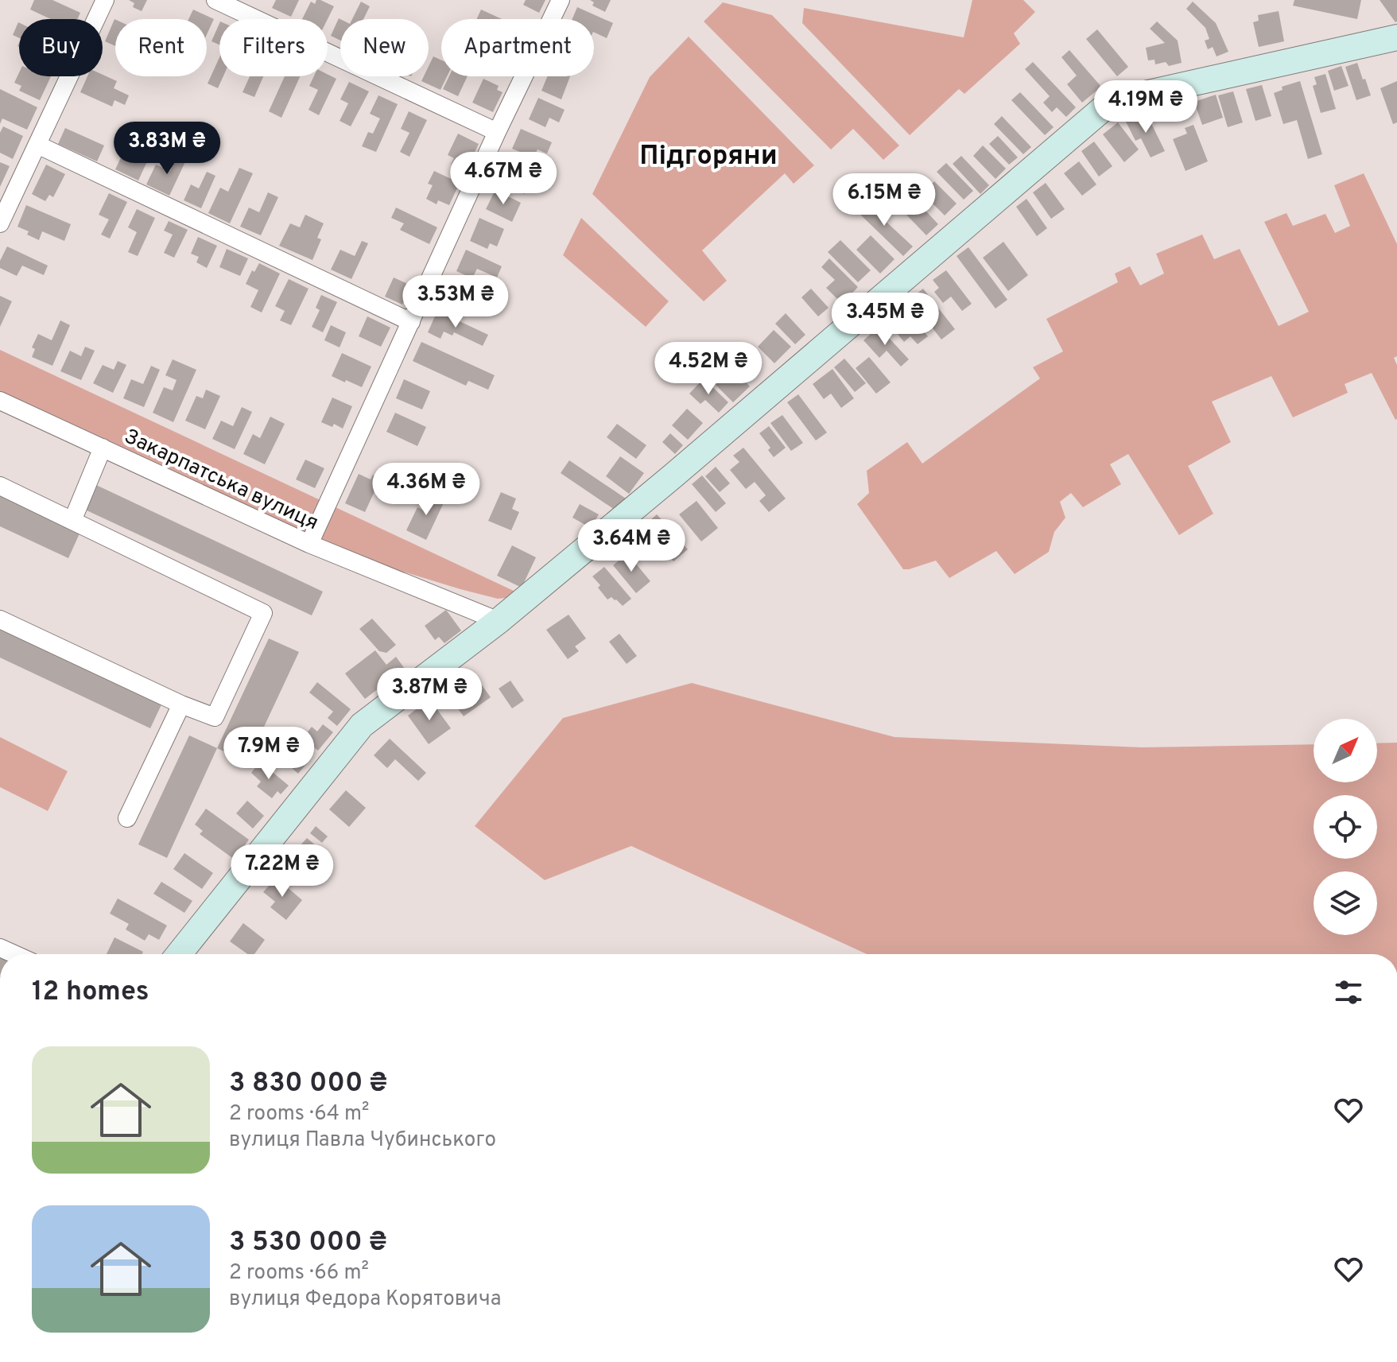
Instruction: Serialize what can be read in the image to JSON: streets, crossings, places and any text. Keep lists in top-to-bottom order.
{
  "streets": {
    "street": ["Закарпатська вулиця"]
  },
  "districts": ["Підгоряни"],
  "north": "top right",
  "page": {
    "chip": [
      "Buy",
      "Rent",
      "Filters",
      "New",
      "Apartment"
    ],
    "price": [
      "4.19M ₴",
      "3.83M ₴",
      "4.67M ₴",
      "6.15M ₴",
      "3.53M ₴",
      "3.45M ₴",
      "4.52M ₴",
      "4.36M ₴",
      "3.64M ₴",
      "3.87M ₴",
      "7.9M ₴",
      "7.22M ₴"
    ],
    "heading": "12 homes",
    "list": [
      {
        "name": "3 830 000 ₴",
        "note": "2 rooms · 64 m² · вулиця Павла Чубинського"
      },
      {
        "name": "3 530 000 ₴",
        "note": "2 rooms · 66 m² · вулиця Федора Корятовича"
      }
    ]
  }
}
